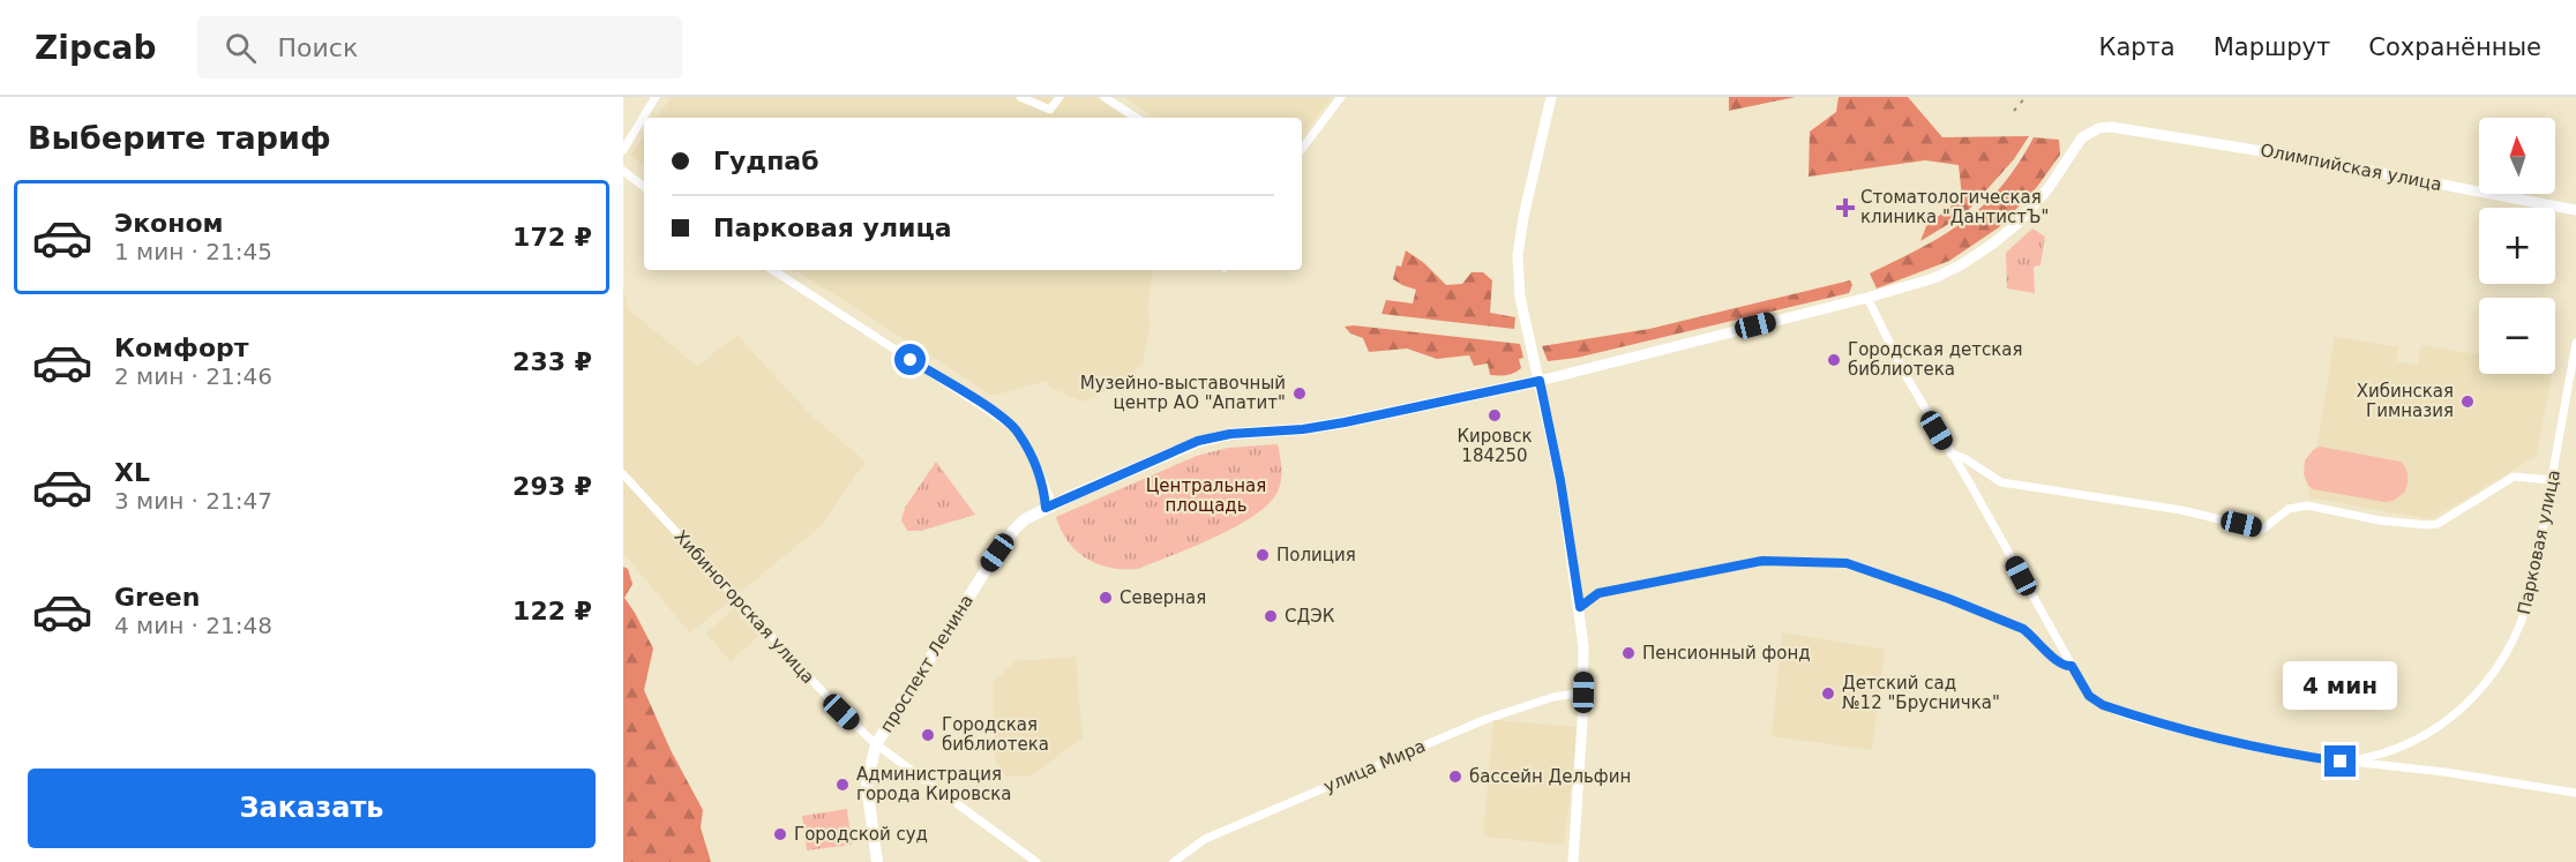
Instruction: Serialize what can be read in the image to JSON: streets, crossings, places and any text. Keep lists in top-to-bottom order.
{
  "streets": {
    "main road": ["проспект Ленина"],
    "street": [
      "Олимпийская улица",
      "Парковая улица",
      "Хибиногорская улица",
      "улица Мира"
    ]
  },
  "crossings": [
    ["Олимпийская улица", "Парковая улица"],
    ["Олимпийская улица", "проспект Ленина"],
    ["Хибиногорская улица", "проспект Ленина"]
  ],
  "parks": ["Центральная площадь"],
  "places": {
    "health": ["Стоматологическая клиника \"ДантистЪ\""],
    "other": [
      "Городская детская библиотека",
      "Музейно-выставочный центр АО \"Апатит\"",
      "Хибинская Гимназия",
      "Кировск 184250",
      "Полиция",
      "Северная",
      "СДЭК",
      "Пенсионный фонд",
      "Детский сад №12 \"Брусничка\"",
      "Городская библиотека",
      "бассейн Дельфин",
      "Администрация города Кировска",
      "Городской суд"
    ]
  },
  "north": "top",
  "page": {
    "header": "Zipcab",
    "search": "Поиск",
    "nav": ["Карта", "Маршрут", "Сохранённые"],
    "heading": "Выберите тариф",
    "map_buttons": ["+", "−"],
    "banner": ["Гудпаб", "Парковая улица"],
    "list": [
      {
        "name": "Эконом",
        "note": "1 мин · 21:45",
        "value": "172 ₽"
      },
      {
        "name": "Комфорт",
        "note": "2 мин · 21:46",
        "value": "233 ₽"
      },
      {
        "name": "XL",
        "note": "3 мин · 21:47",
        "value": "293 ₽"
      },
      {
        "name": "Green",
        "note": "4 мин · 21:48",
        "value": "122 ₽"
      }
    ],
    "bubble": "4 мин",
    "buttons": "Заказать"
  }
}
